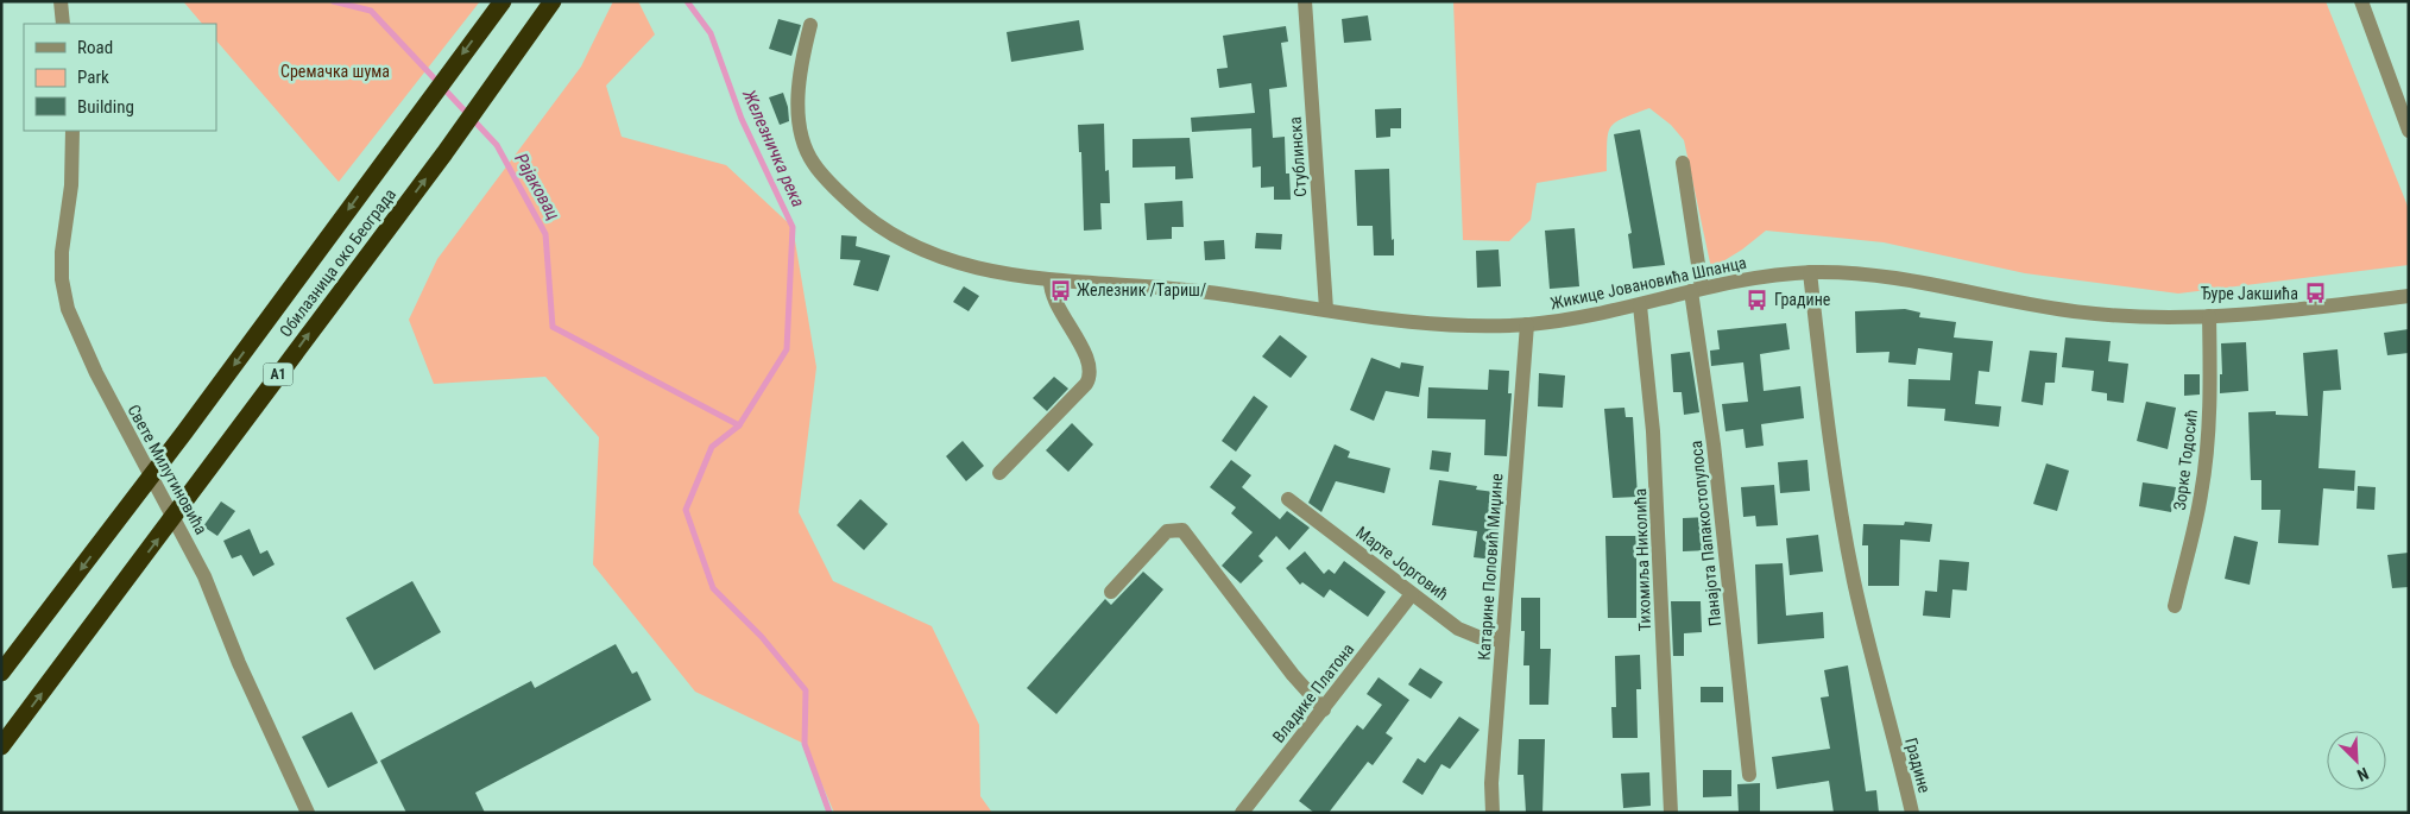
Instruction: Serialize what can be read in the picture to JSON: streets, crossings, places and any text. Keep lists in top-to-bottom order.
{
  "streets": {
    "highway": ["Обилазница око Београда", "A1"],
    "street": [
      "Стублинска",
      "Жикице Јовановића Шпанца",
      "Зорке Тодосић",
      "Свете Милутиновића",
      "Панајота Папакостопулоса",
      "Тихомиља Николића",
      "Марте Јорговић",
      "Катарине Поповић Миџине",
      "Владике Платона",
      "Градине"
    ]
  },
  "crossings": [
    ["Стублинска", "Жикице Јовановића Шпанца"],
    ["Жикице Јовановића Шпанца", "Зорке Тодосић"],
    ["Жикице Јовановића Шпанца", "Панајота Папакостопулоса"],
    ["Жикице Јовановића Шпанца", "Тихомиља Николића"],
    ["Жикице Јовановића Шпанца", "Катарине Поповић Миџине"],
    ["Жикице Јовановића Шпанца", "Градине"],
    ["Марте Јорговић", "Катарине Поповић Миџине"],
    ["Марте Јорговић", "Владике Платона"]
  ],
  "water": ["Железничка река", "Рајаковац"],
  "parks": ["Сремачка шума"],
  "places": {
    "bus stop": ["Железник /Тариш/", "Ђуре Јакшића", "Градине"]
  },
  "legend": ["Road", "Park", "Building"],
  "north": "bottom right"
}
